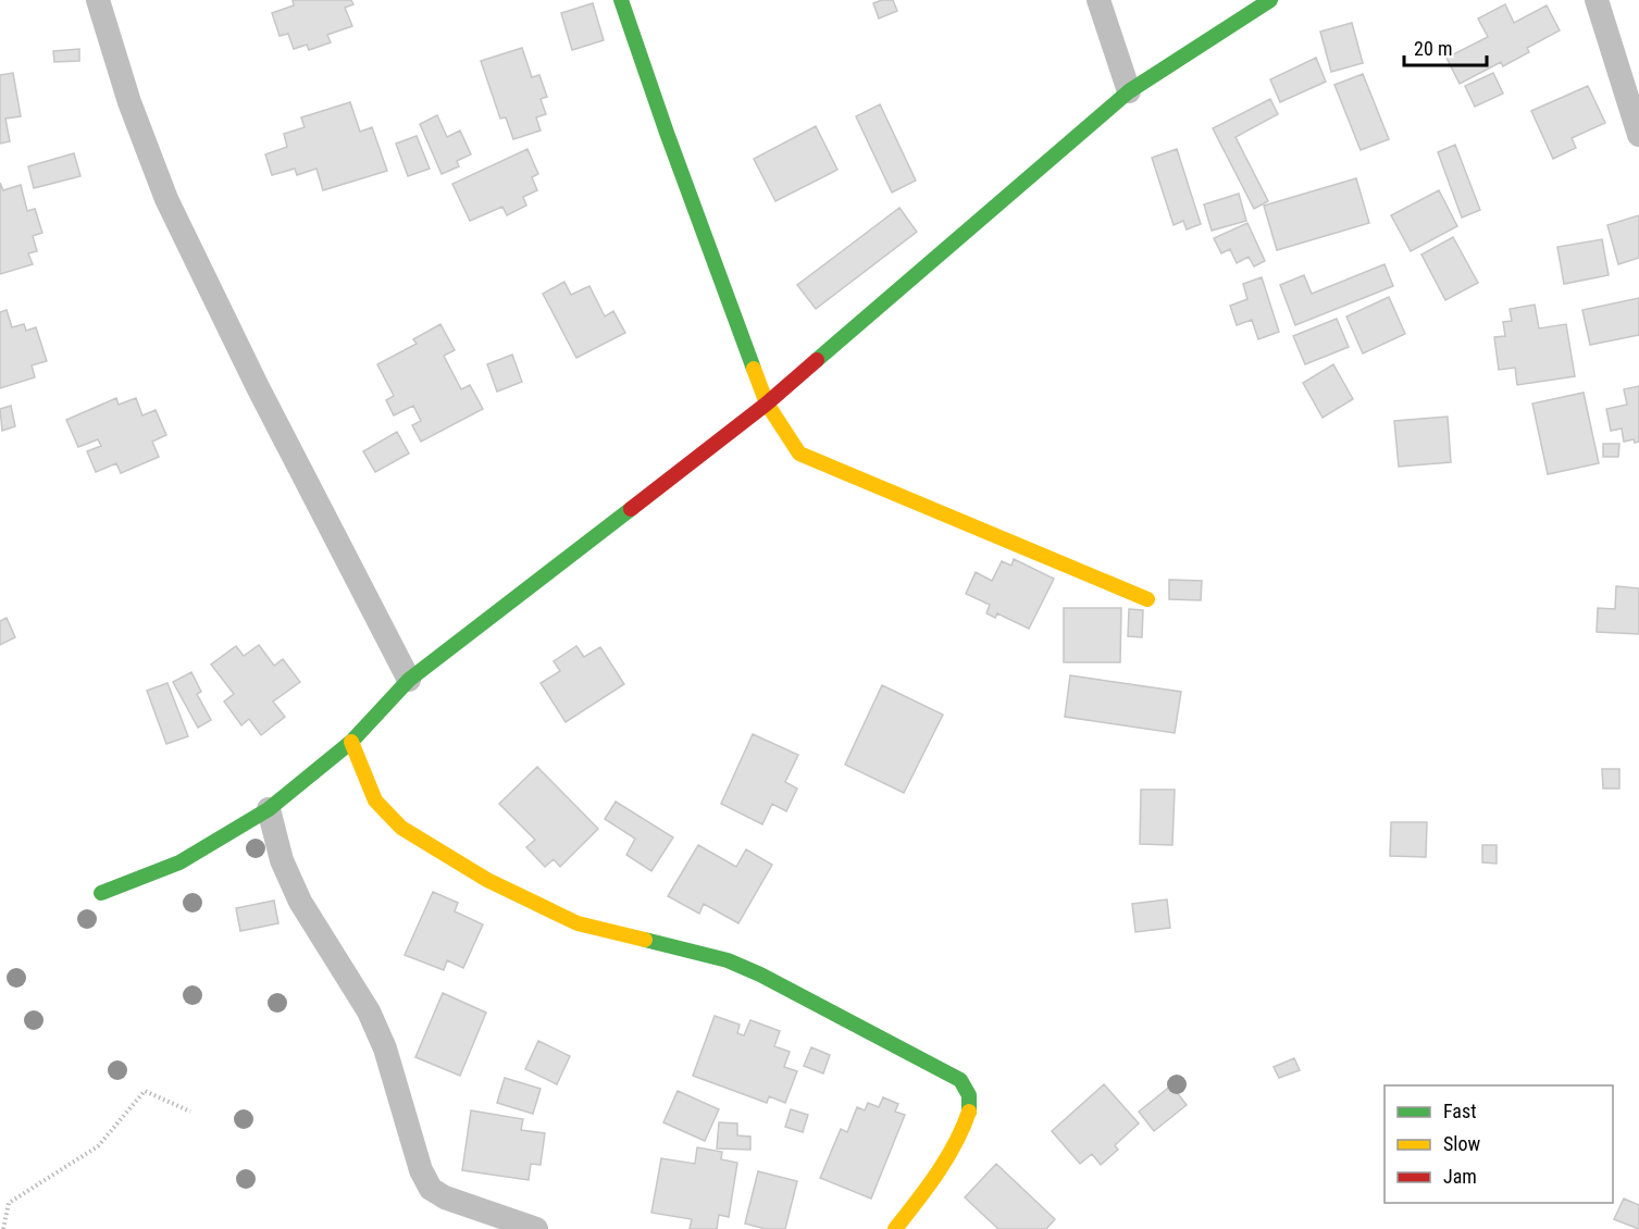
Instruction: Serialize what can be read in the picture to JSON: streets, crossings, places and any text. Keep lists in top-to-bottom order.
{
  "legend": ["Fast", "Slow", "Jam"],
  "scale_bar": "20 m"
}
